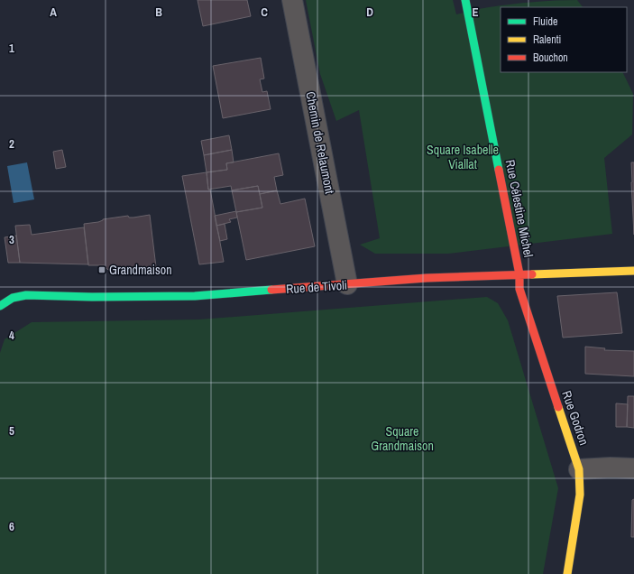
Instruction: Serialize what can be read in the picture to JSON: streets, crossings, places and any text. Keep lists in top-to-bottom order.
{
  "streets": {
    "street": [
      "Chemin de Relaumont",
      "Rue Célestine Michel",
      "Rue de Tivoli",
      "Rue Godron"
    ]
  },
  "crossings": [
    ["Chemin de Relaumont", "Rue de Tivoli"],
    ["Rue Célestine Michel", "Rue de Tivoli"],
    ["Rue Célestine Michel", "Rue Godron"],
    ["Rue de Tivoli", "Rue Godron"]
  ],
  "parks": ["Square Isabelle Viallat", "Square Grandmaison"],
  "places": {
    "transit": ["Grandmaison"]
  },
  "legend": ["Fluide", "Ralenti", "Bouchon"],
  "grid": {
    "columns": [
      "A",
      "B",
      "C",
      "D",
      "E"
    ],
    "rows": [
      "1",
      "2",
      "3",
      "4",
      "5",
      "6"
    ]
  }
}
